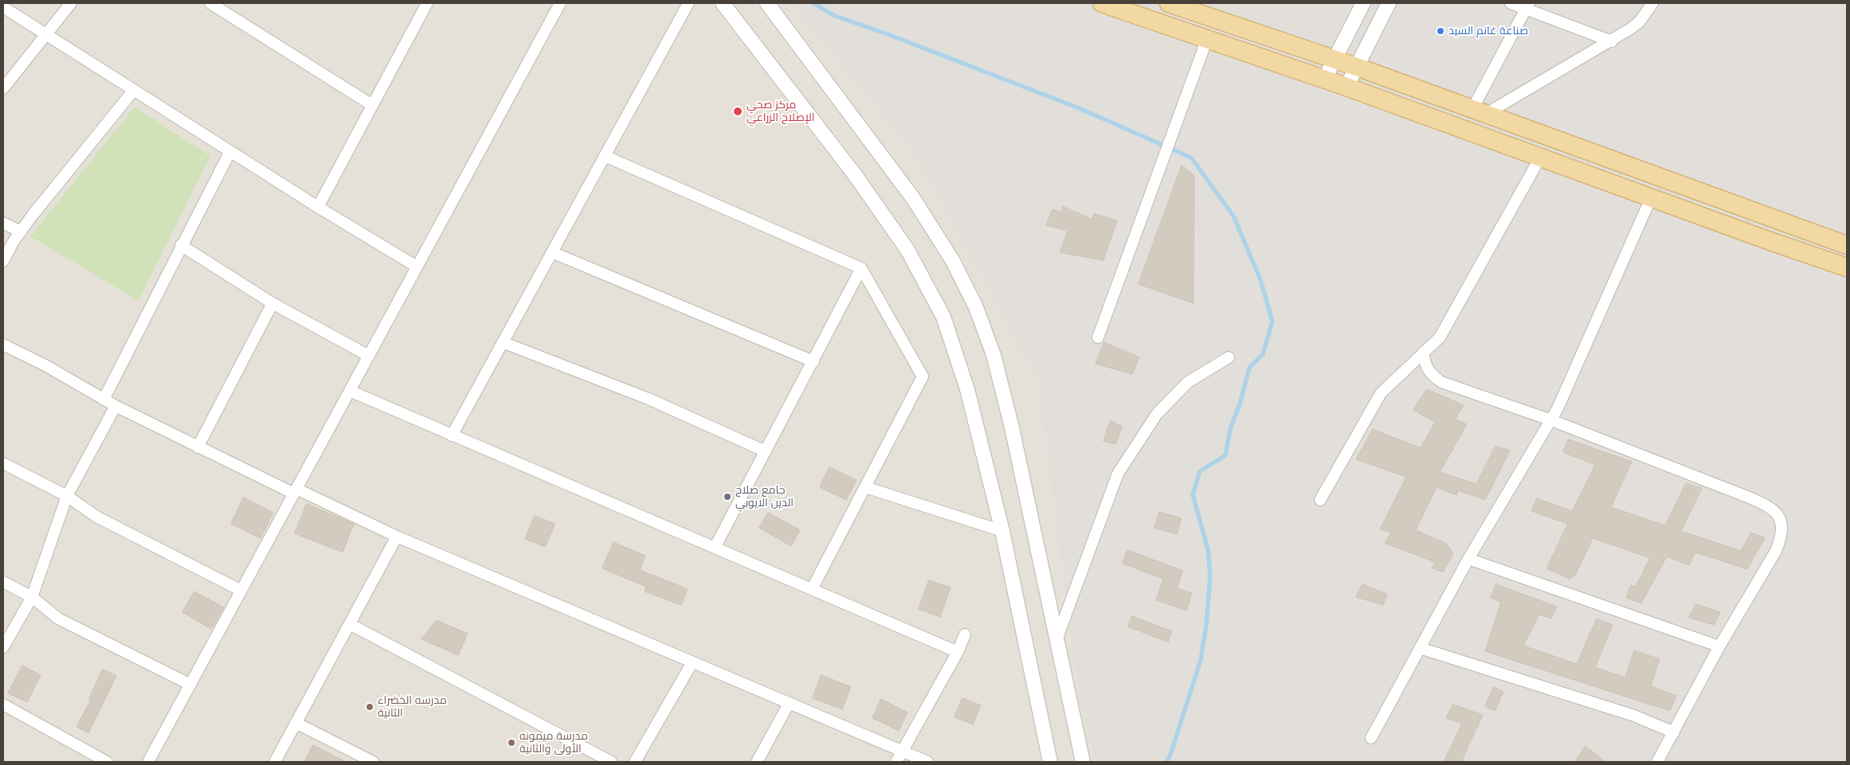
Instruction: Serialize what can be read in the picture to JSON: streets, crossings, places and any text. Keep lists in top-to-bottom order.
{
  "places": [
    "صناعة غانم السيد",
    "مركز صحي الإصلاح الزراعي",
    "جامع صلاح الدين الايوبي",
    "مدرسه الخضراء الثانية",
    "مدرسة ميمونه الأولى والثانية"
  ]
}
